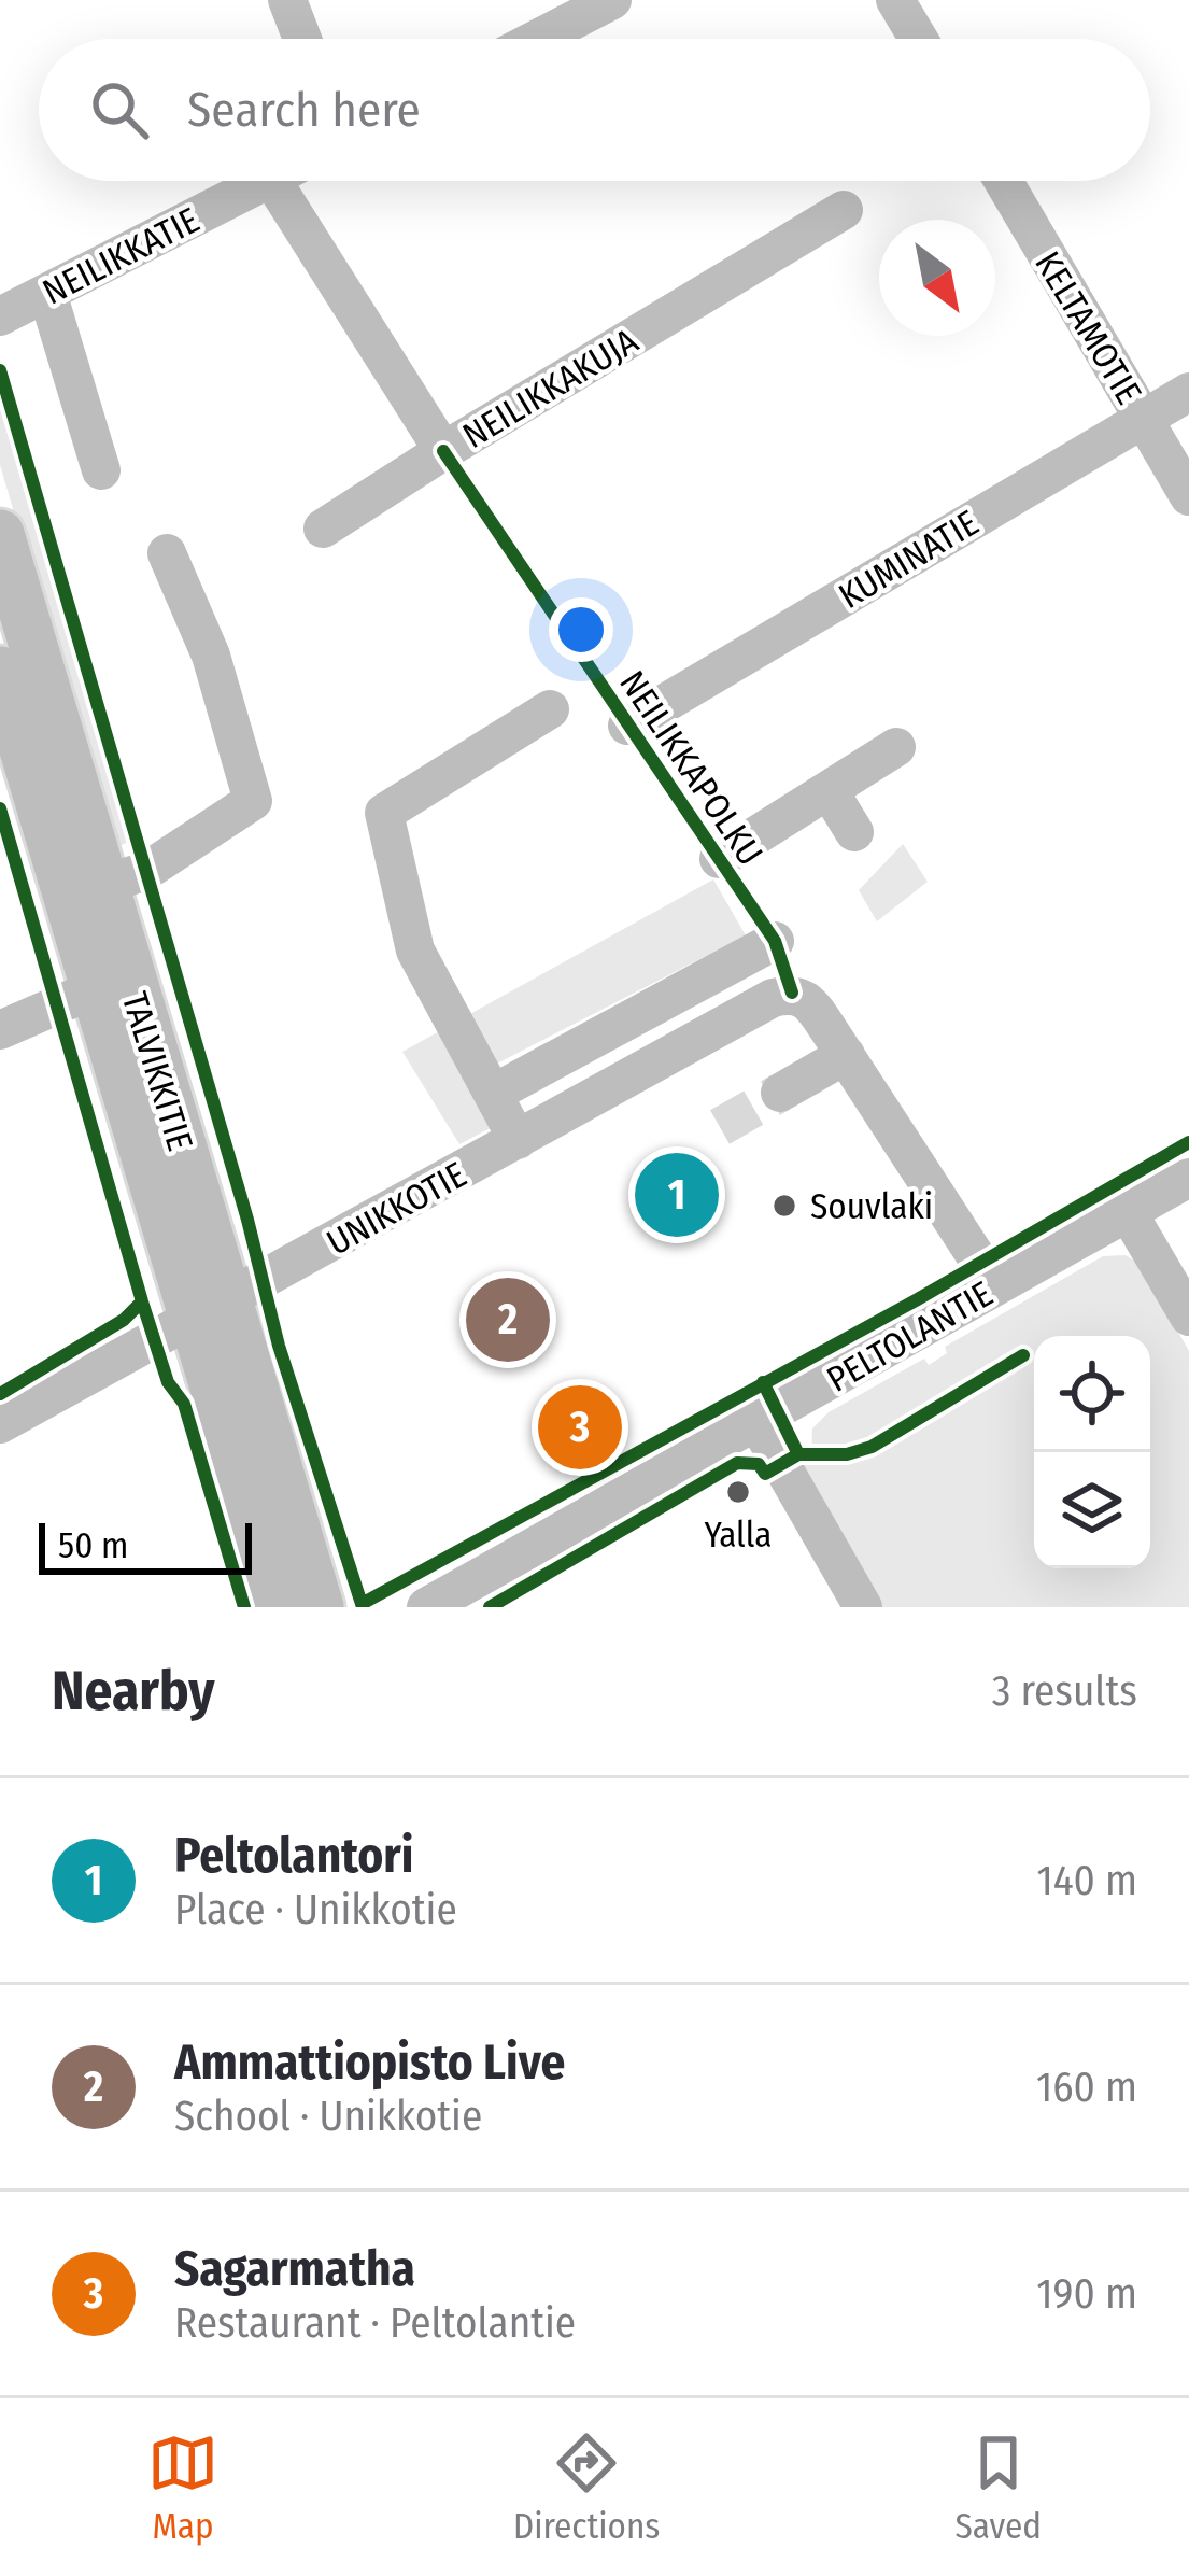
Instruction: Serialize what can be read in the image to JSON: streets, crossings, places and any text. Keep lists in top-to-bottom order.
{
  "streets": {
    "main road": ["TALVIKKITIE"],
    "street": [
      "NEILIKKATIE",
      "KELTAMOTIE",
      "NEILIKKAKUJA",
      "KUMINATIE",
      "UNIKKOTIE",
      "PELTOLANTIE"
    ],
    "cycle path": ["NEILIKKAPOLKU"]
  },
  "crossings": [
    ["KELTAMOTIE", "KUMINATIE"],
    ["TALVIKKITIE", "UNIKKOTIE"]
  ],
  "places": ["Souvlaki", "Yalla"],
  "scale_bar": "50 m",
  "north": "bottom right",
  "page": {
    "search": "Search here",
    "pins": ["1", "2", "3"],
    "scale": "50 m",
    "heading": ["Nearby", "3 results"],
    "list": [
      {
        "mark": "1",
        "name": "Peltolantori",
        "note": "Place · Unikkotie",
        "value": "140 m"
      },
      {
        "mark": "2",
        "name": "Ammattiopisto Live",
        "note": "School · Unikkotie",
        "value": "160 m"
      },
      {
        "mark": "3",
        "name": "Sagarmatha",
        "note": "Restaurant · Peltolantie",
        "value": "190 m"
      }
    ],
    "nav": ["Map", "Directions", "Saved"]
  }
}
